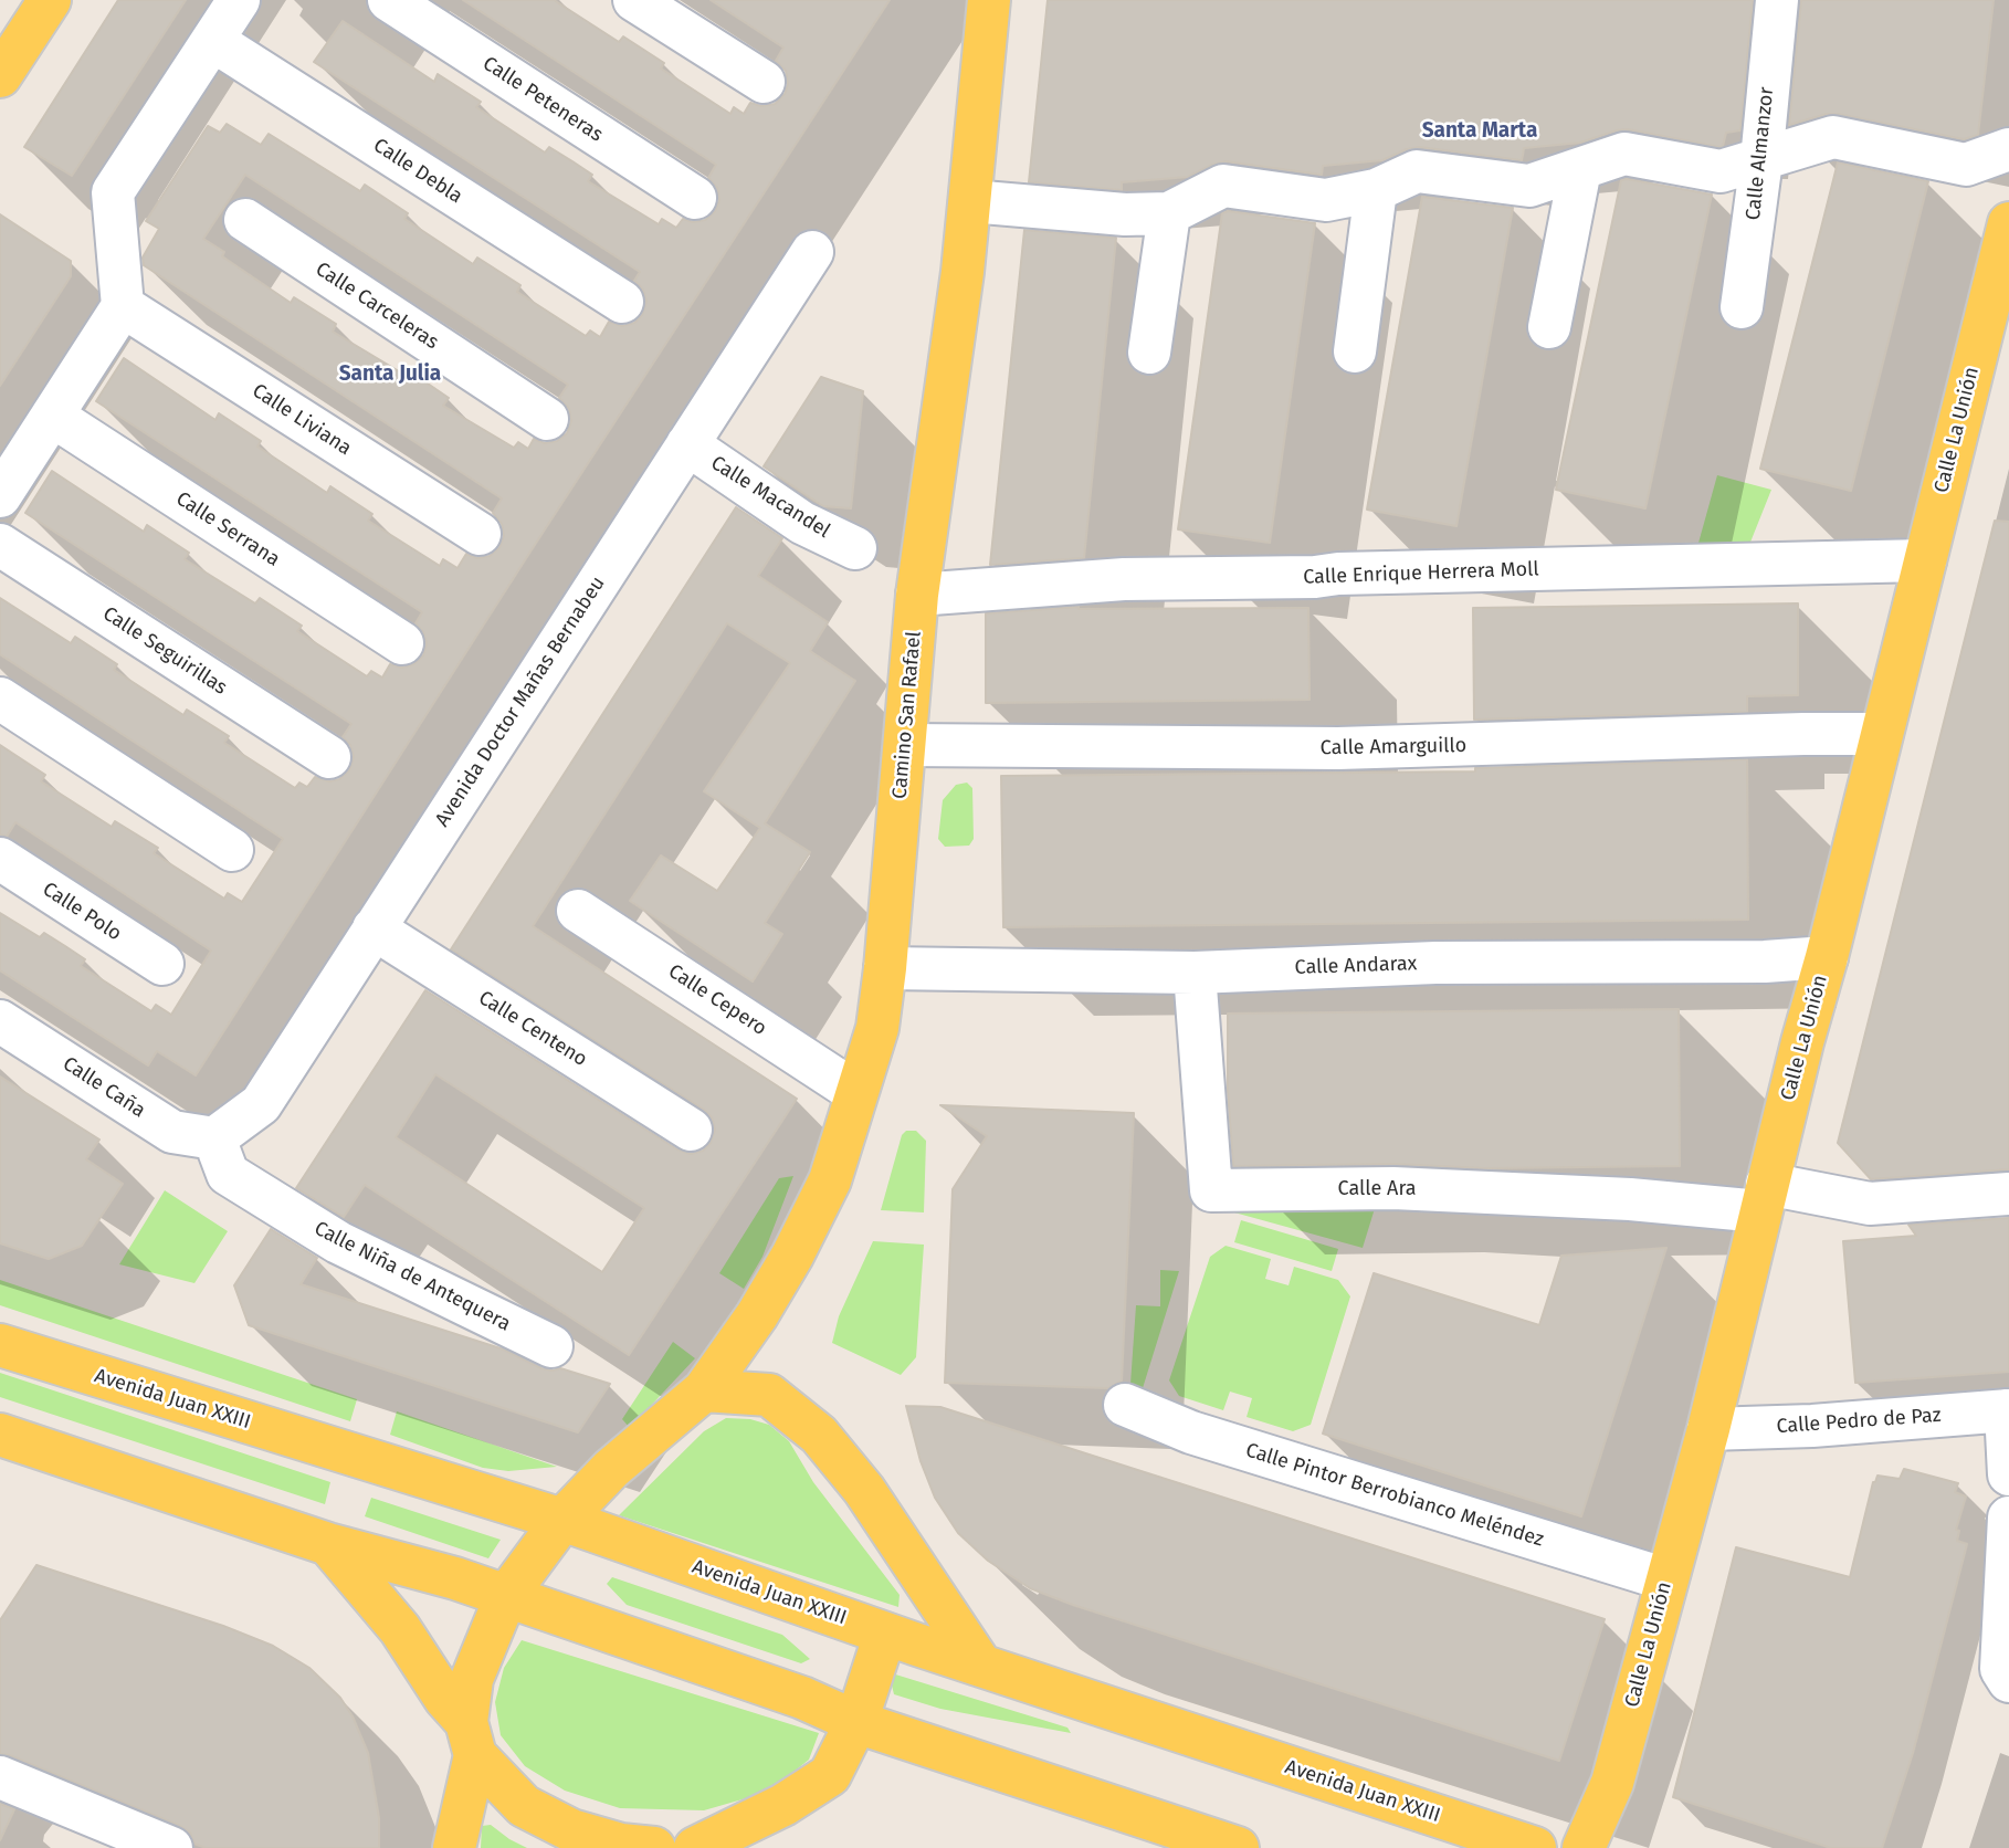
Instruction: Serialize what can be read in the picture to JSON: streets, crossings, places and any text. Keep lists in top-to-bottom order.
{
  "streets": {
    "main road": ["Calle La Unión", "Camino San Rafael", "Avenida Juan XXIII"],
    "street": [
      "Calle Peteneras",
      "Calle Almanzor",
      "Calle Debla",
      "Calle Carceleras",
      "Calle Liviana",
      "Calle Macandel",
      "Calle Serrana",
      "Calle Enrique Herrera Moll",
      "Calle Seguirillas",
      "Avenida Doctor Mañas Bernabeu",
      "Calle Amarguillo",
      "Calle Polo",
      "Calle Andarax",
      "Calle Cepero",
      "Calle Centeno",
      "Calle Caña",
      "Calle Ara",
      "Calle Niña de Antequera",
      "Calle Pedro de Paz",
      "Calle Pintor Berrobianco Meléndez"
    ]
  },
  "crossings": [
    ["Calle La Unión", "Calle Enrique Herrera Moll"],
    ["Calle La Unión", "Calle Amarguillo"],
    ["Calle La Unión", "Calle Andarax"],
    ["Calle La Unión", "Calle Ara"],
    ["Calle La Unión", "Calle Pedro de Paz"],
    ["Calle La Unión", "Calle Pintor Berrobianco Meléndez"],
    ["Calle Macandel", "Avenida Doctor Mañas Bernabeu"],
    ["Calle Enrique Herrera Moll", "Camino San Rafael"],
    ["Avenida Doctor Mañas Bernabeu", "Calle Centeno"],
    ["Avenida Doctor Mañas Bernabeu", "Calle Caña"],
    ["Avenida Doctor Mañas Bernabeu", "Calle Niña de Antequera"],
    ["Camino San Rafael", "Calle Amarguillo"],
    ["Camino San Rafael", "Calle Andarax"],
    ["Camino San Rafael", "Calle Cepero"],
    ["Camino San Rafael", "Avenida Juan XXIII"],
    ["Calle Andarax", "Calle Ara"],
    ["Calle Caña", "Calle Niña de Antequera"]
  ],
  "districts": ["Santa Marta", "Santa Julia"]
}
